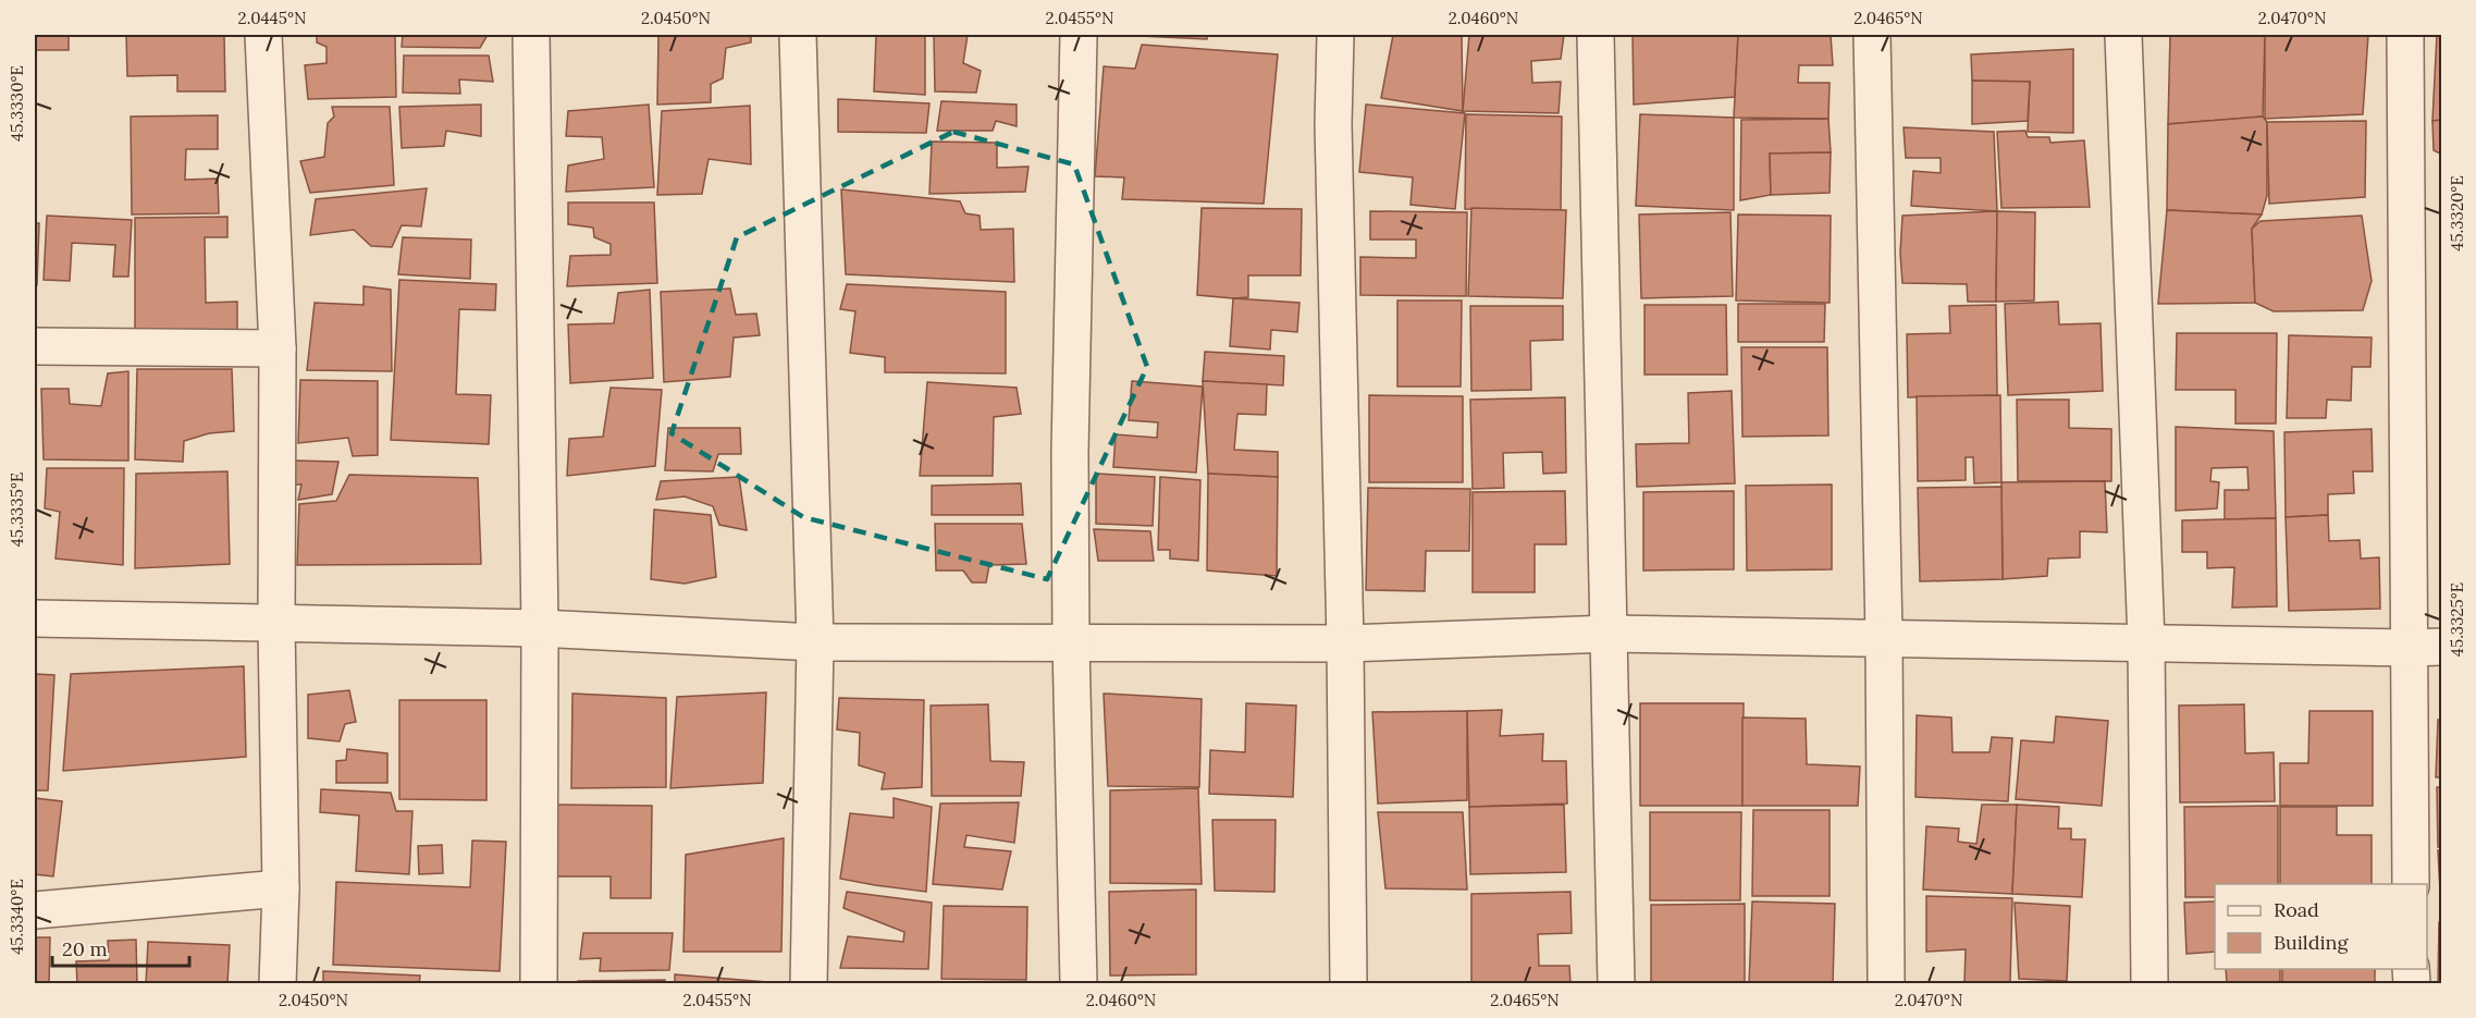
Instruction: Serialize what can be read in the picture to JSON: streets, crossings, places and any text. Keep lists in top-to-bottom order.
{
  "legend": ["Road", "Building"],
  "scale_bar": "20 m",
  "coordinates": [
    "2.0445°N",
    "2.0450°N",
    "2.0455°N",
    "2.0460°N",
    "2.0465°N",
    "2.0470°N",
    "45.3330°E",
    "45.3320°E",
    "45.3335°E",
    "45.3325°E",
    "45.3340°E"
  ]
}
